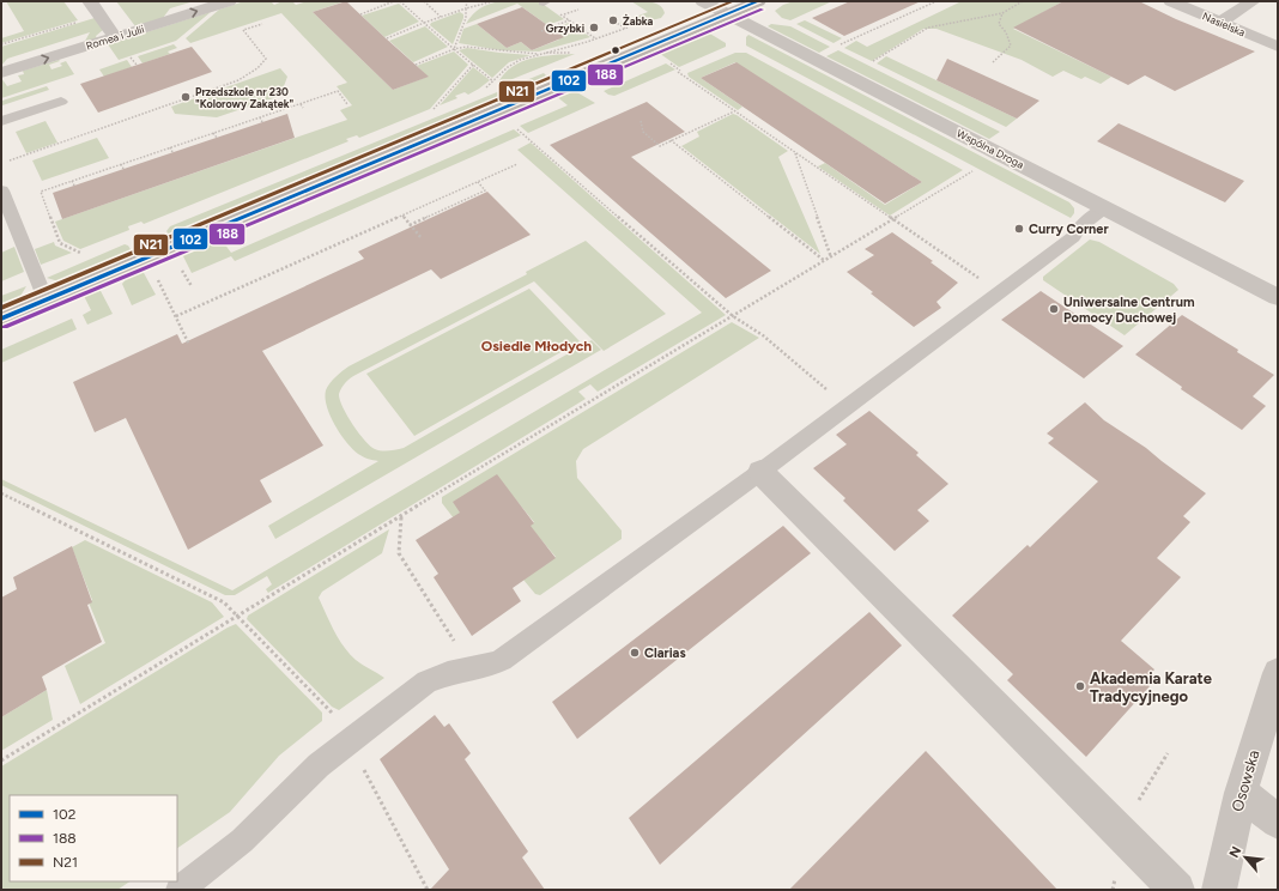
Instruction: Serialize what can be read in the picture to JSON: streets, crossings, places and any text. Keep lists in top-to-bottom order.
{
  "streets": {
    "street": [
      "Nasielska",
      "Romea i Julii",
      "Wspólna Droga",
      "Osowska"
    ]
  },
  "districts": ["Osiedle Młodych"],
  "places": [
    "Żabka",
    "Grzybki",
    "Przedszkole nr 230 \"Kolorowy Zakątek\"",
    "Curry Corner",
    "Uniwersalne Centrum Pomocy Duchowej",
    "Clarias",
    "Akademia Karate Tradycyjnego"
  ],
  "lines": ["transit line 102", "transit line N21", "transit line 188"],
  "legend": ["102", "188", "N21"],
  "north": "top left"
}
